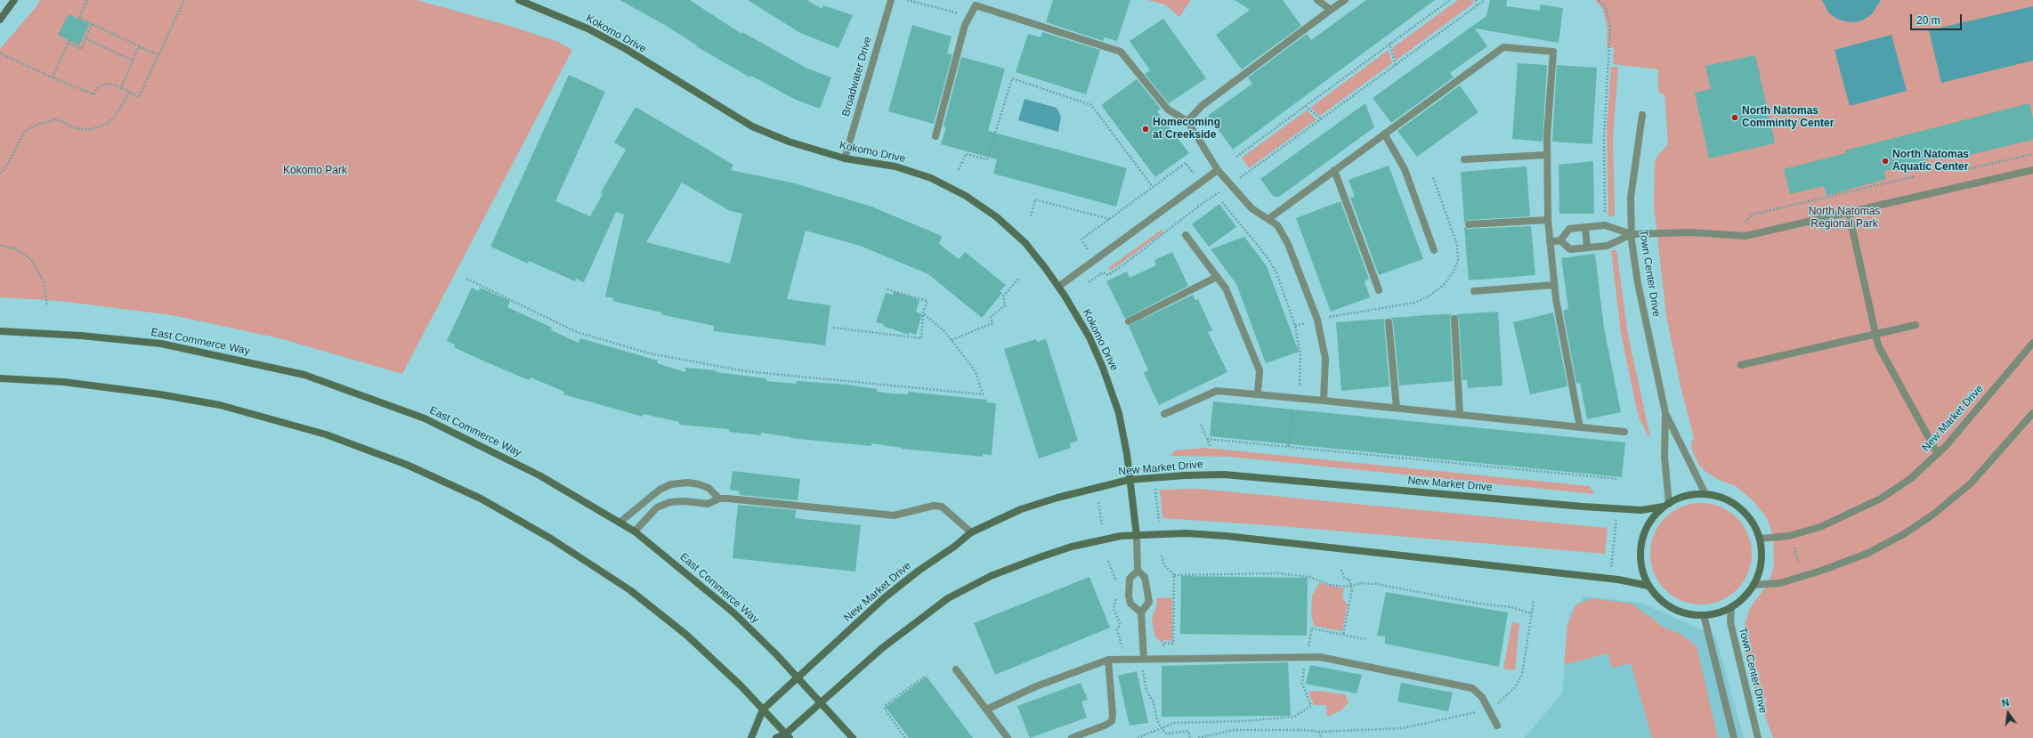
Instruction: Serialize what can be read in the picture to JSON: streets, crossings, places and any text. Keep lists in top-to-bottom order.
{
  "streets": {
    "street": [
      "Kokomo Drive",
      "Broadwater Drive",
      "Town Center Drive",
      "East Commerce Way",
      "New Market Drive"
    ]
  },
  "crossings": [
    ["Kokomo Drive", "Broadwater Drive"],
    ["Kokomo Drive", "New Market Drive"],
    ["Town Center Drive", "New Market Drive"],
    ["East Commerce Way", "New Market Drive"]
  ],
  "parks": ["Kokomo Park", "North Natomas Regional Park"],
  "places": ["North Natomas Comminity Center", "Homecoming at Creekside", "North Natomas Aquatic Center"],
  "scale_bar": "20 m",
  "north": "top"
}
